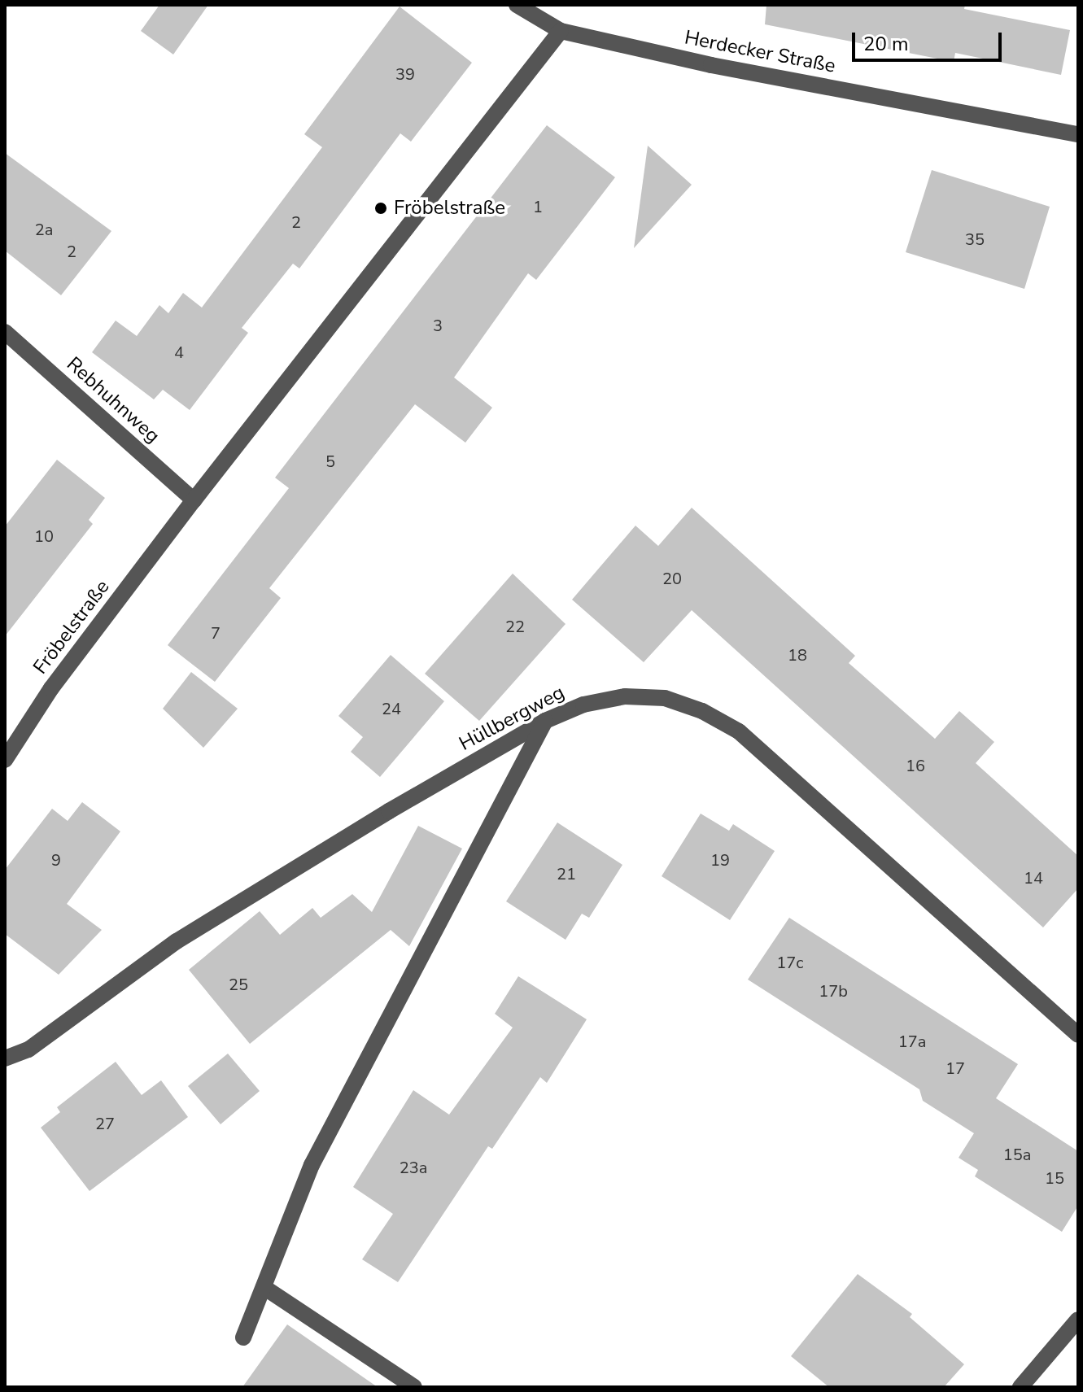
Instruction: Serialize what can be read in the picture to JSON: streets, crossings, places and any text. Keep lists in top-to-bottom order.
{
  "streets": {
    "street": [
      "Herdecker Straße",
      "Rebhuhnweg",
      "Fröbelstraße",
      "Hüllbergweg"
    ]
  },
  "crossings": [
    ["Herdecker Straße", "Fröbelstraße"],
    ["Rebhuhnweg", "Fröbelstraße"]
  ],
  "places": ["Fröbelstraße"],
  "house_numbers": [
    "39",
    "1",
    "2",
    "2a",
    "35",
    "2",
    "3",
    "4",
    "5",
    "10",
    "20",
    "22",
    "7",
    "18",
    "24",
    "16",
    "9",
    "19",
    "21",
    "14",
    "17c",
    "25",
    "17b",
    "17a",
    "17",
    "27",
    "15a",
    "23a",
    "15"
  ],
  "scale_bar": "20 m"
}
